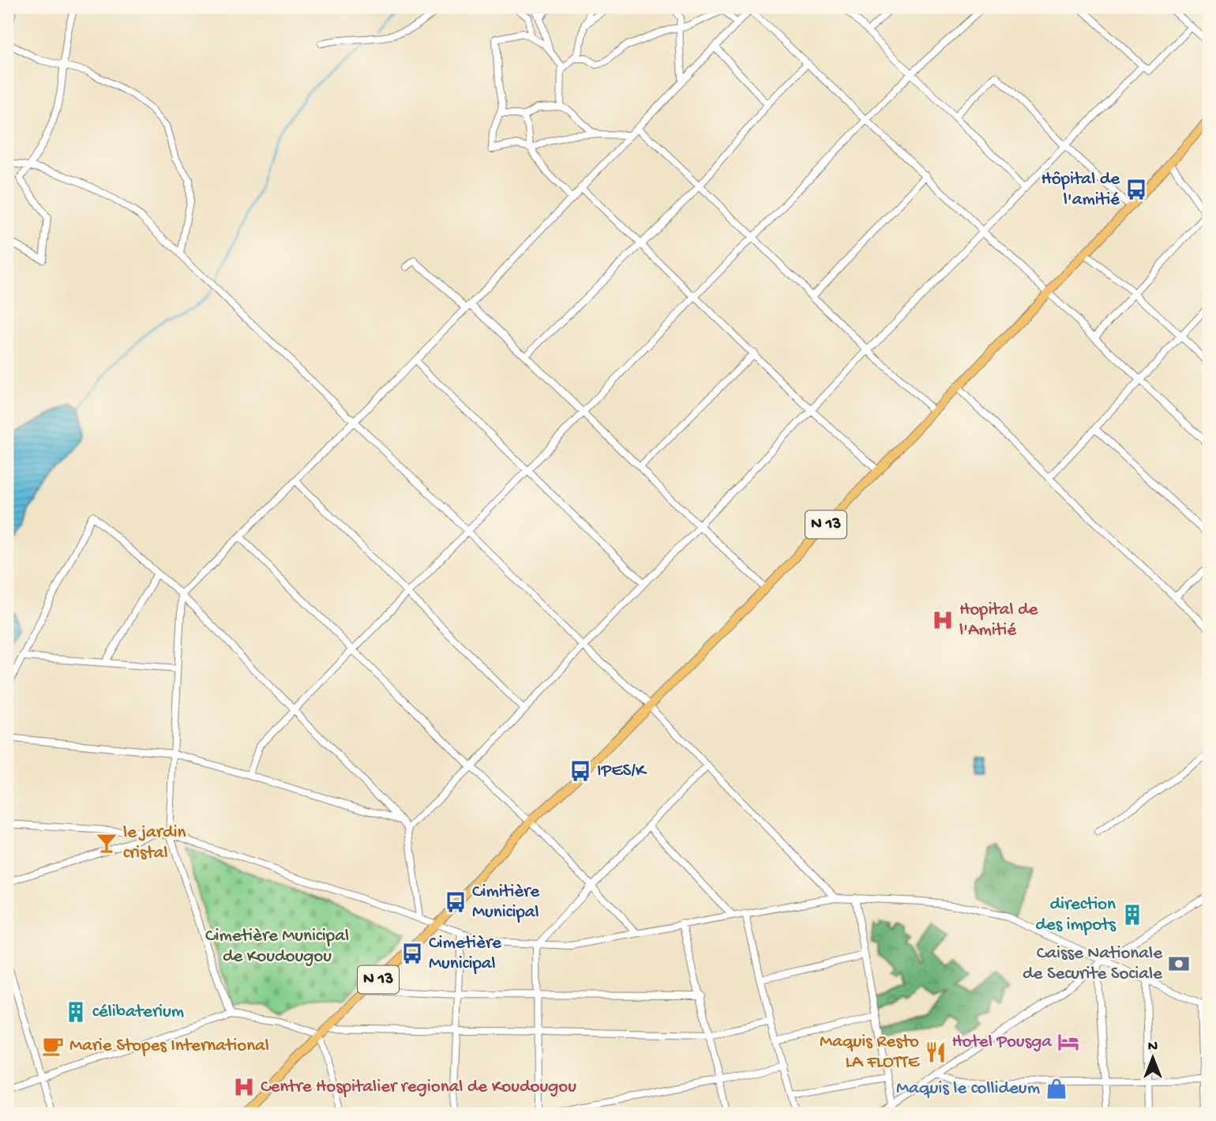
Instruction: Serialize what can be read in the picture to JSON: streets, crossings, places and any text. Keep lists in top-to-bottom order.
{
  "streets": {
    "main road": ["N 13"]
  },
  "parks": ["Cimetière Municipal de Koudougou"],
  "places": {
    "bus stop": [
      "Hôpital de l'amitié",
      "IPES/K",
      "Cimitière Municipal",
      "Cimetière Municipal"
    ],
    "hospital": ["Hopital de l'Amitié", "Centre Hospitalier regional de Koudougou"],
    "bar": ["le jardin cristal"],
    "building": ["direction des impots", "célibaterium"],
    "bank": ["Caisse Nationale de Securite Sociale"],
    "hotel": ["Hotel Pousga"],
    "cafe": ["Marie Stopes International"],
    "restaurant": ["Maquis Resto LA FLOTTE"],
    "shop": ["Maquis le collideum"]
  },
  "north": "top"
}
